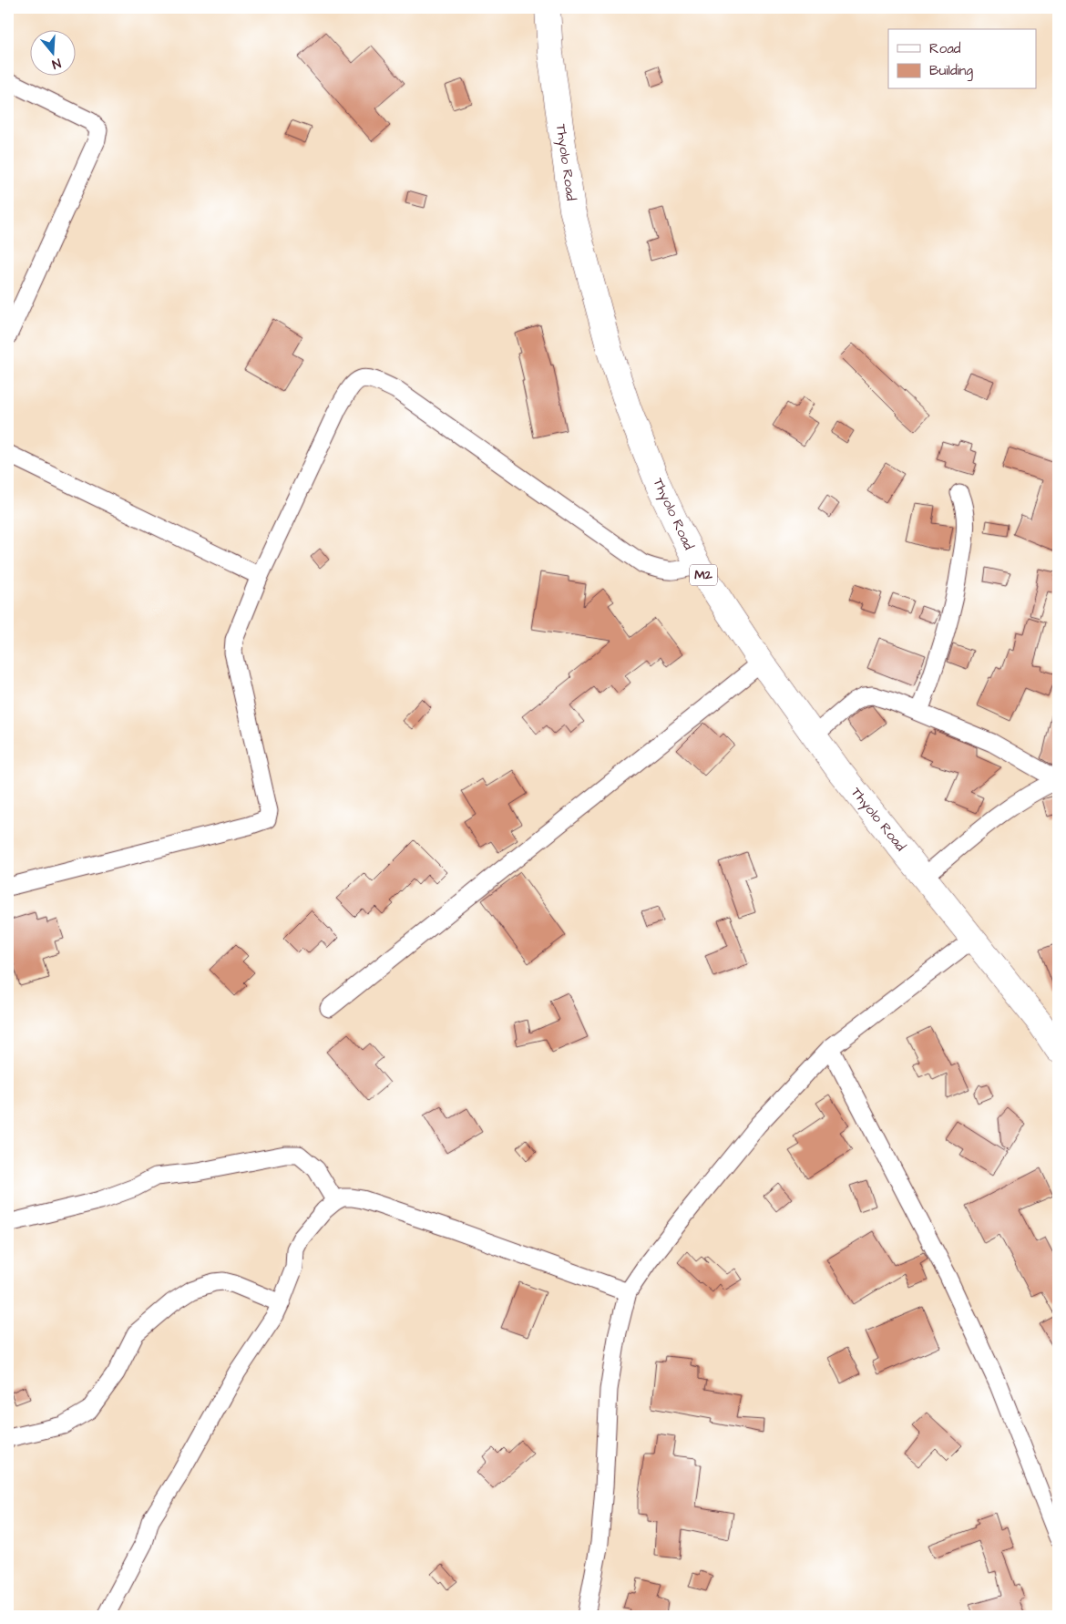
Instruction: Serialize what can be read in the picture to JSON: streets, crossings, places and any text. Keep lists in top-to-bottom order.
{
  "streets": {
    "highway": ["Thyolo Road", "M2"]
  },
  "legend": ["Road", "Building"],
  "north": "bottom"
}
